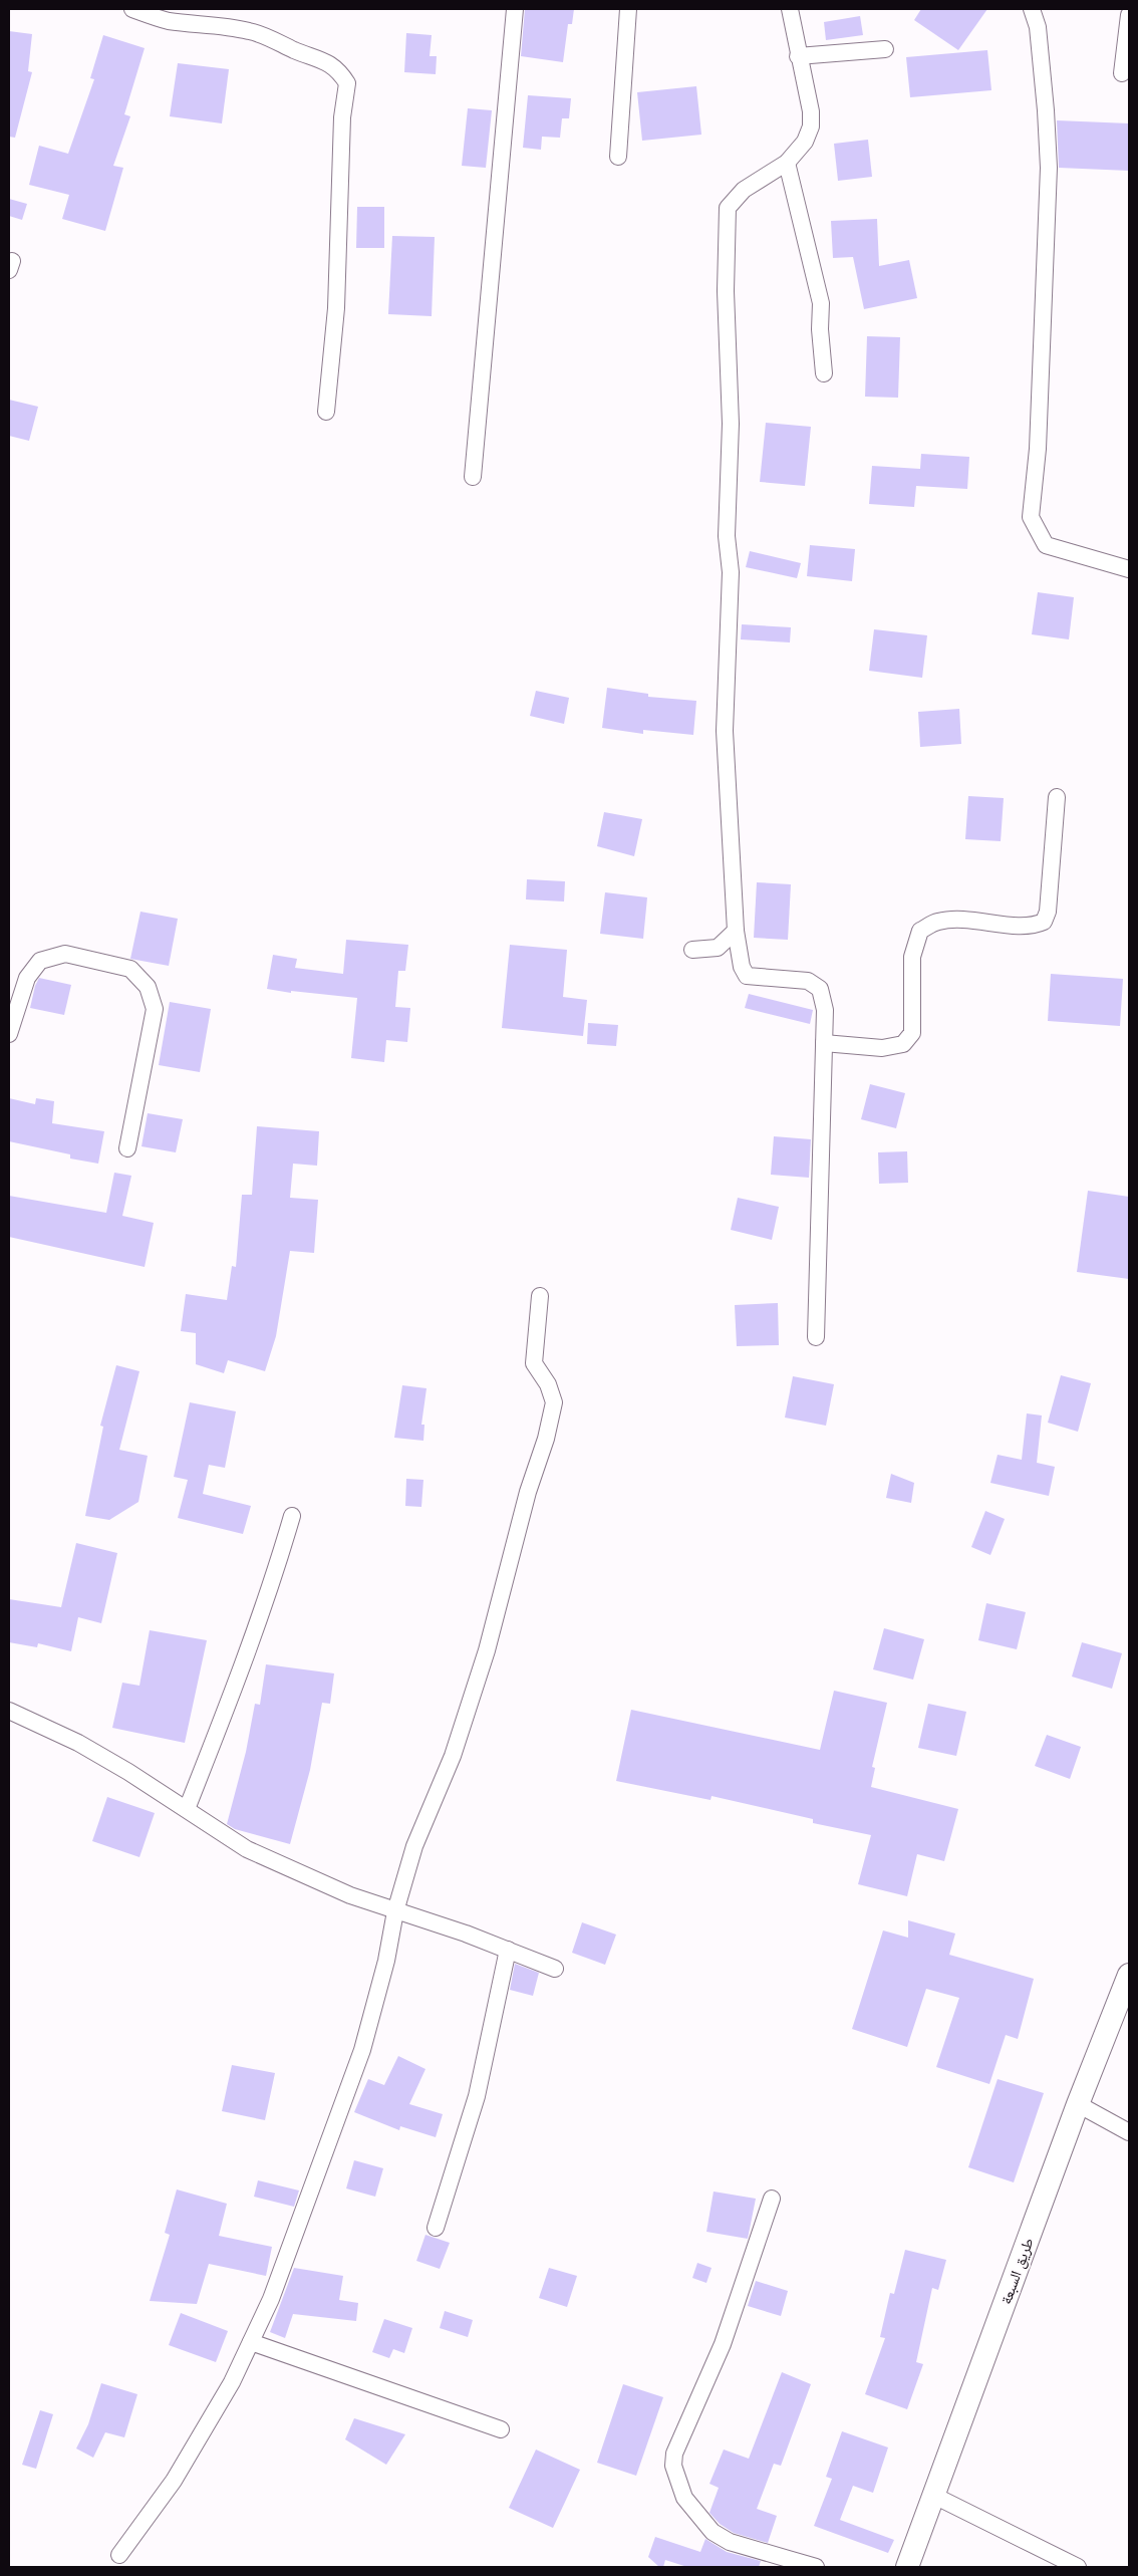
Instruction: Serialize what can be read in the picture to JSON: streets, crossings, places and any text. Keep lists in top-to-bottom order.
{
  "streets": {
    "street": ["طريق السبعة"]
  }
}
